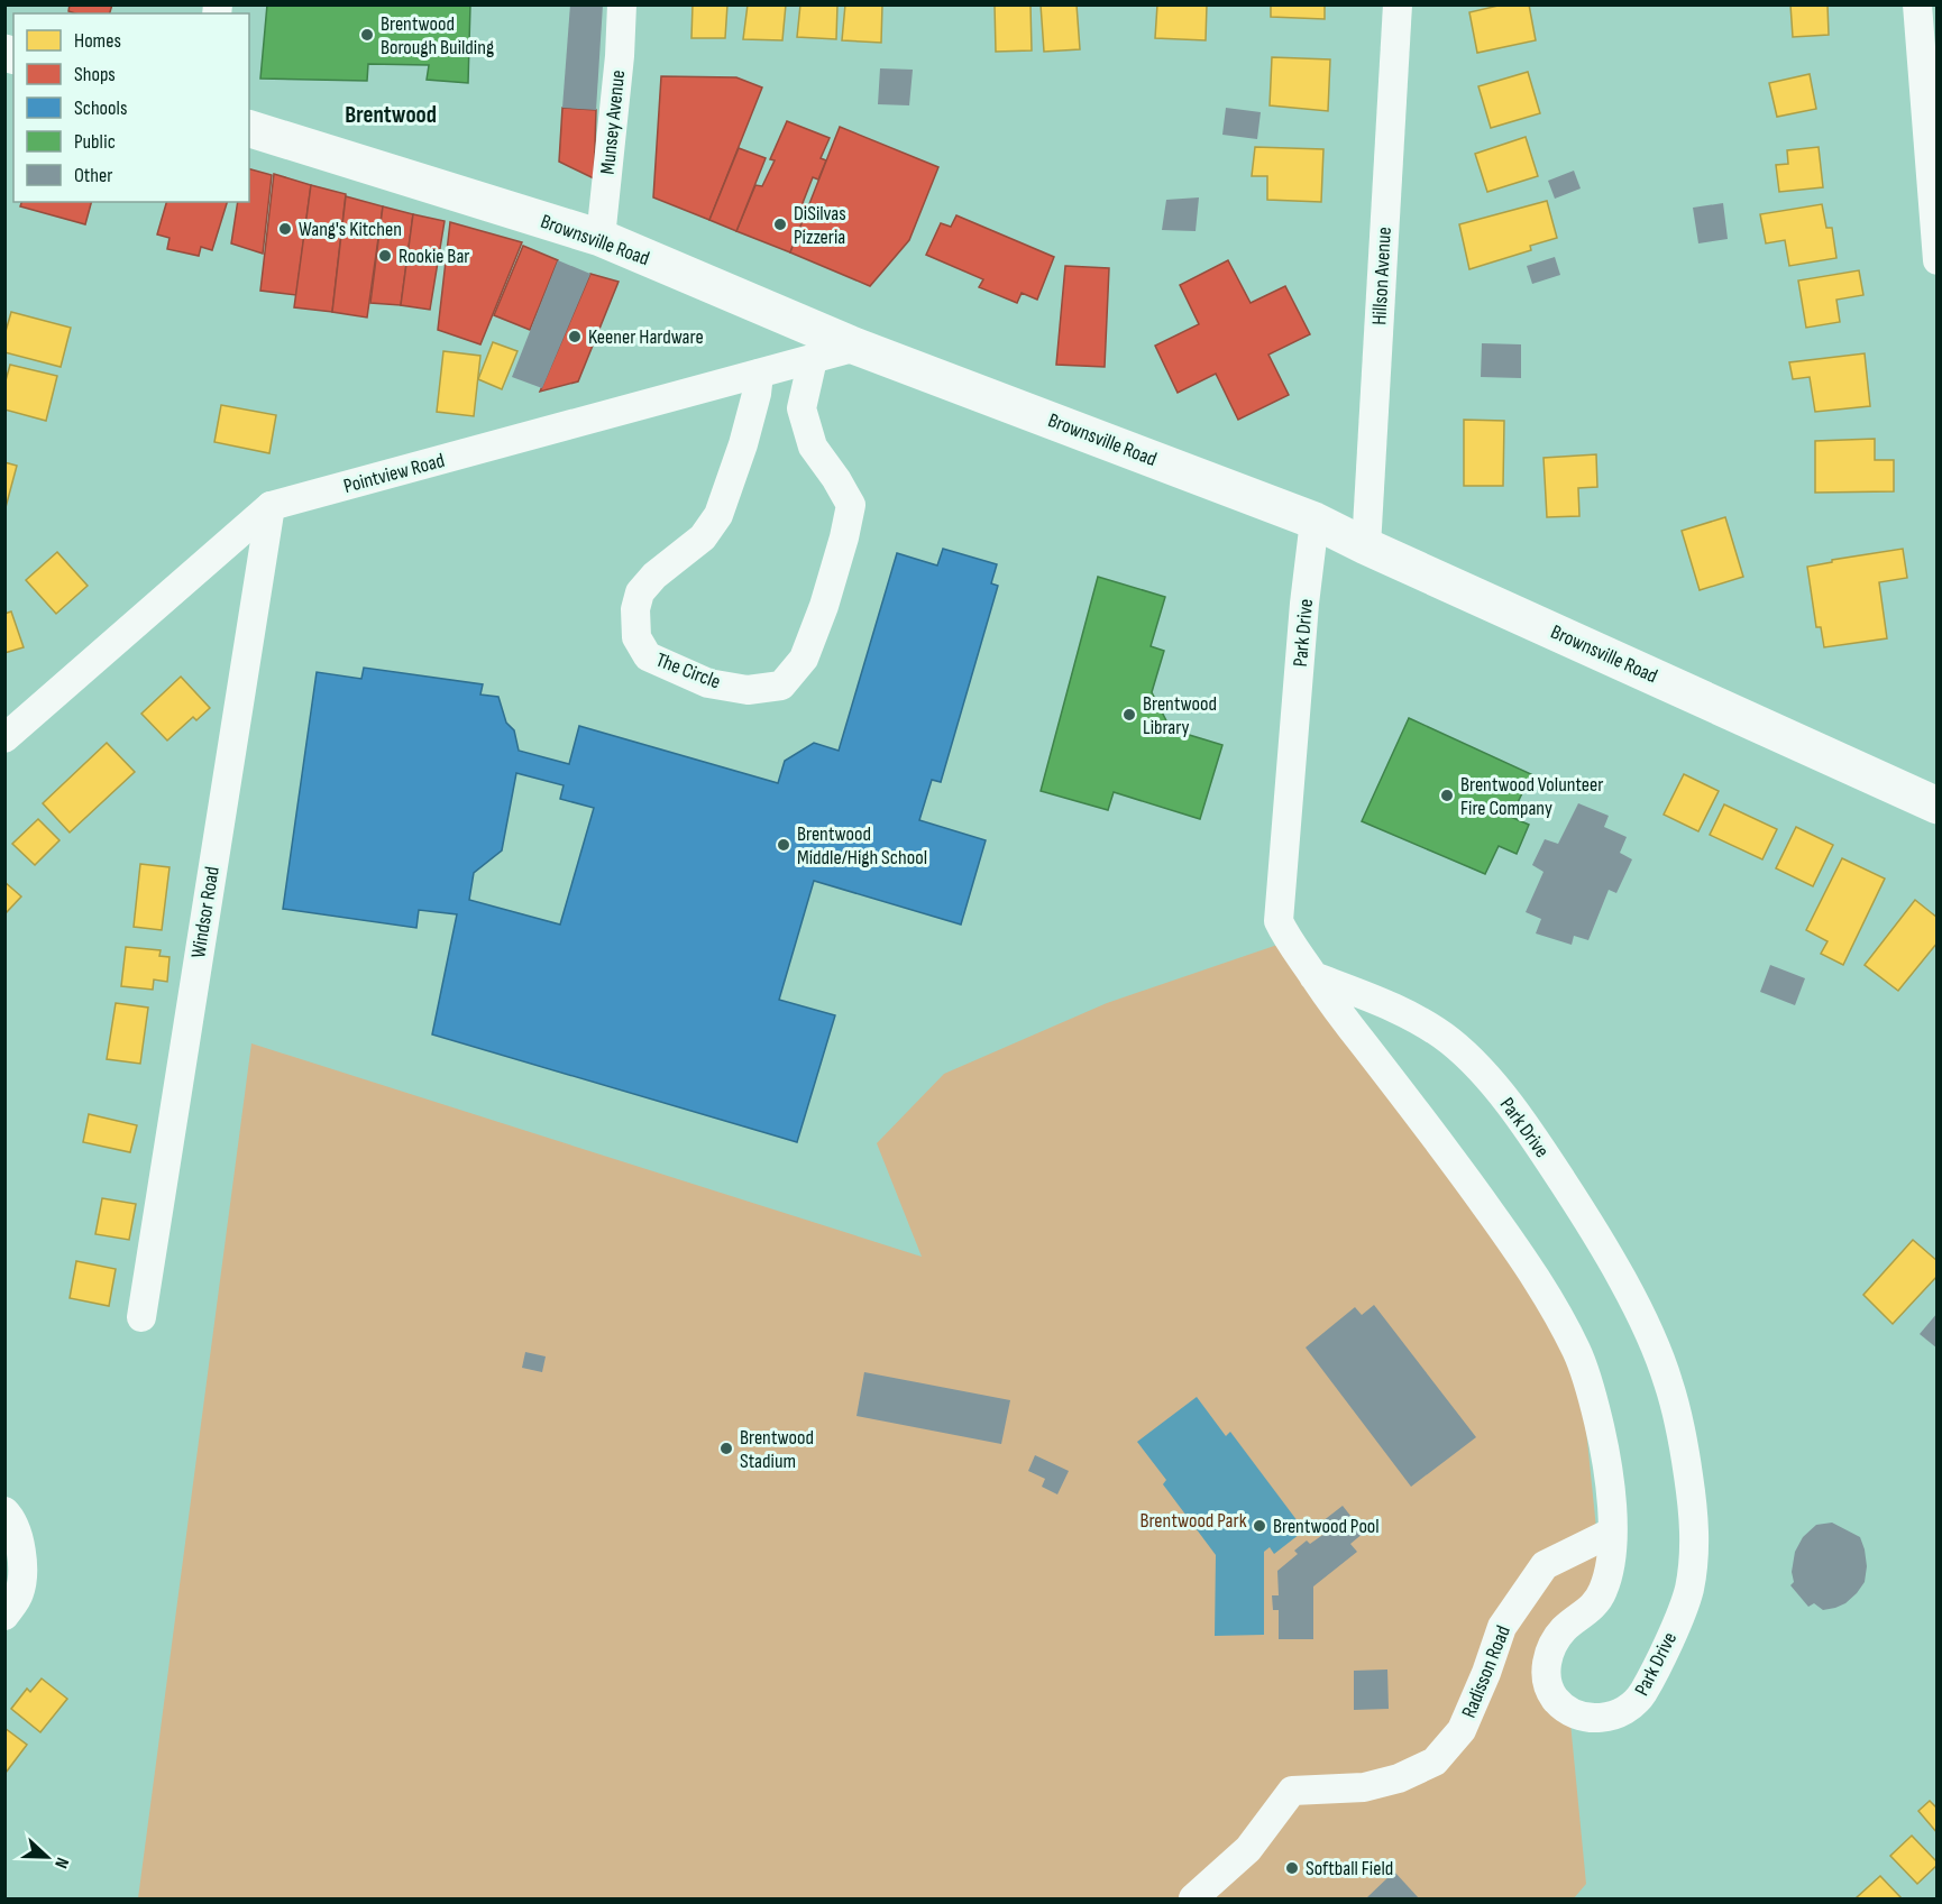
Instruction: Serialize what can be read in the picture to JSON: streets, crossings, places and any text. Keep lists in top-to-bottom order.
{
  "streets": {
    "main road": ["Brownsville Road"],
    "street": [
      "Munsey Avenue",
      "Hillson Avenue",
      "Pointview Road",
      "Park Drive",
      "The Circle",
      "Windsor Road",
      "Radisson Road"
    ]
  },
  "crossings": [
    ["Munsey Avenue", "Brownsville Road"],
    ["Brownsville Road", "Hillson Avenue"],
    ["Brownsville Road", "Pointview Road"],
    ["Brownsville Road", "Park Drive"],
    ["Pointview Road", "The Circle"],
    ["Pointview Road", "Windsor Road"],
    ["Park Drive", "Radisson Road"]
  ],
  "districts": ["Brentwood"],
  "parks": ["Brentwood Park"],
  "places": [
    "Brentwood Borough Building",
    "DiSilvas Pizzeria",
    "Wang's Kitchen",
    "Rookie Bar",
    "Keener Hardware",
    "Brentwood Library",
    "Brentwood Volunteer Fire Company",
    "Brentwood Middle/High School",
    "Brentwood Stadium",
    "Brentwood Pool",
    "Softball Field"
  ],
  "legend": [
    "Homes",
    "Shops",
    "Schools",
    "Public",
    "Other"
  ],
  "north": "right"
}
